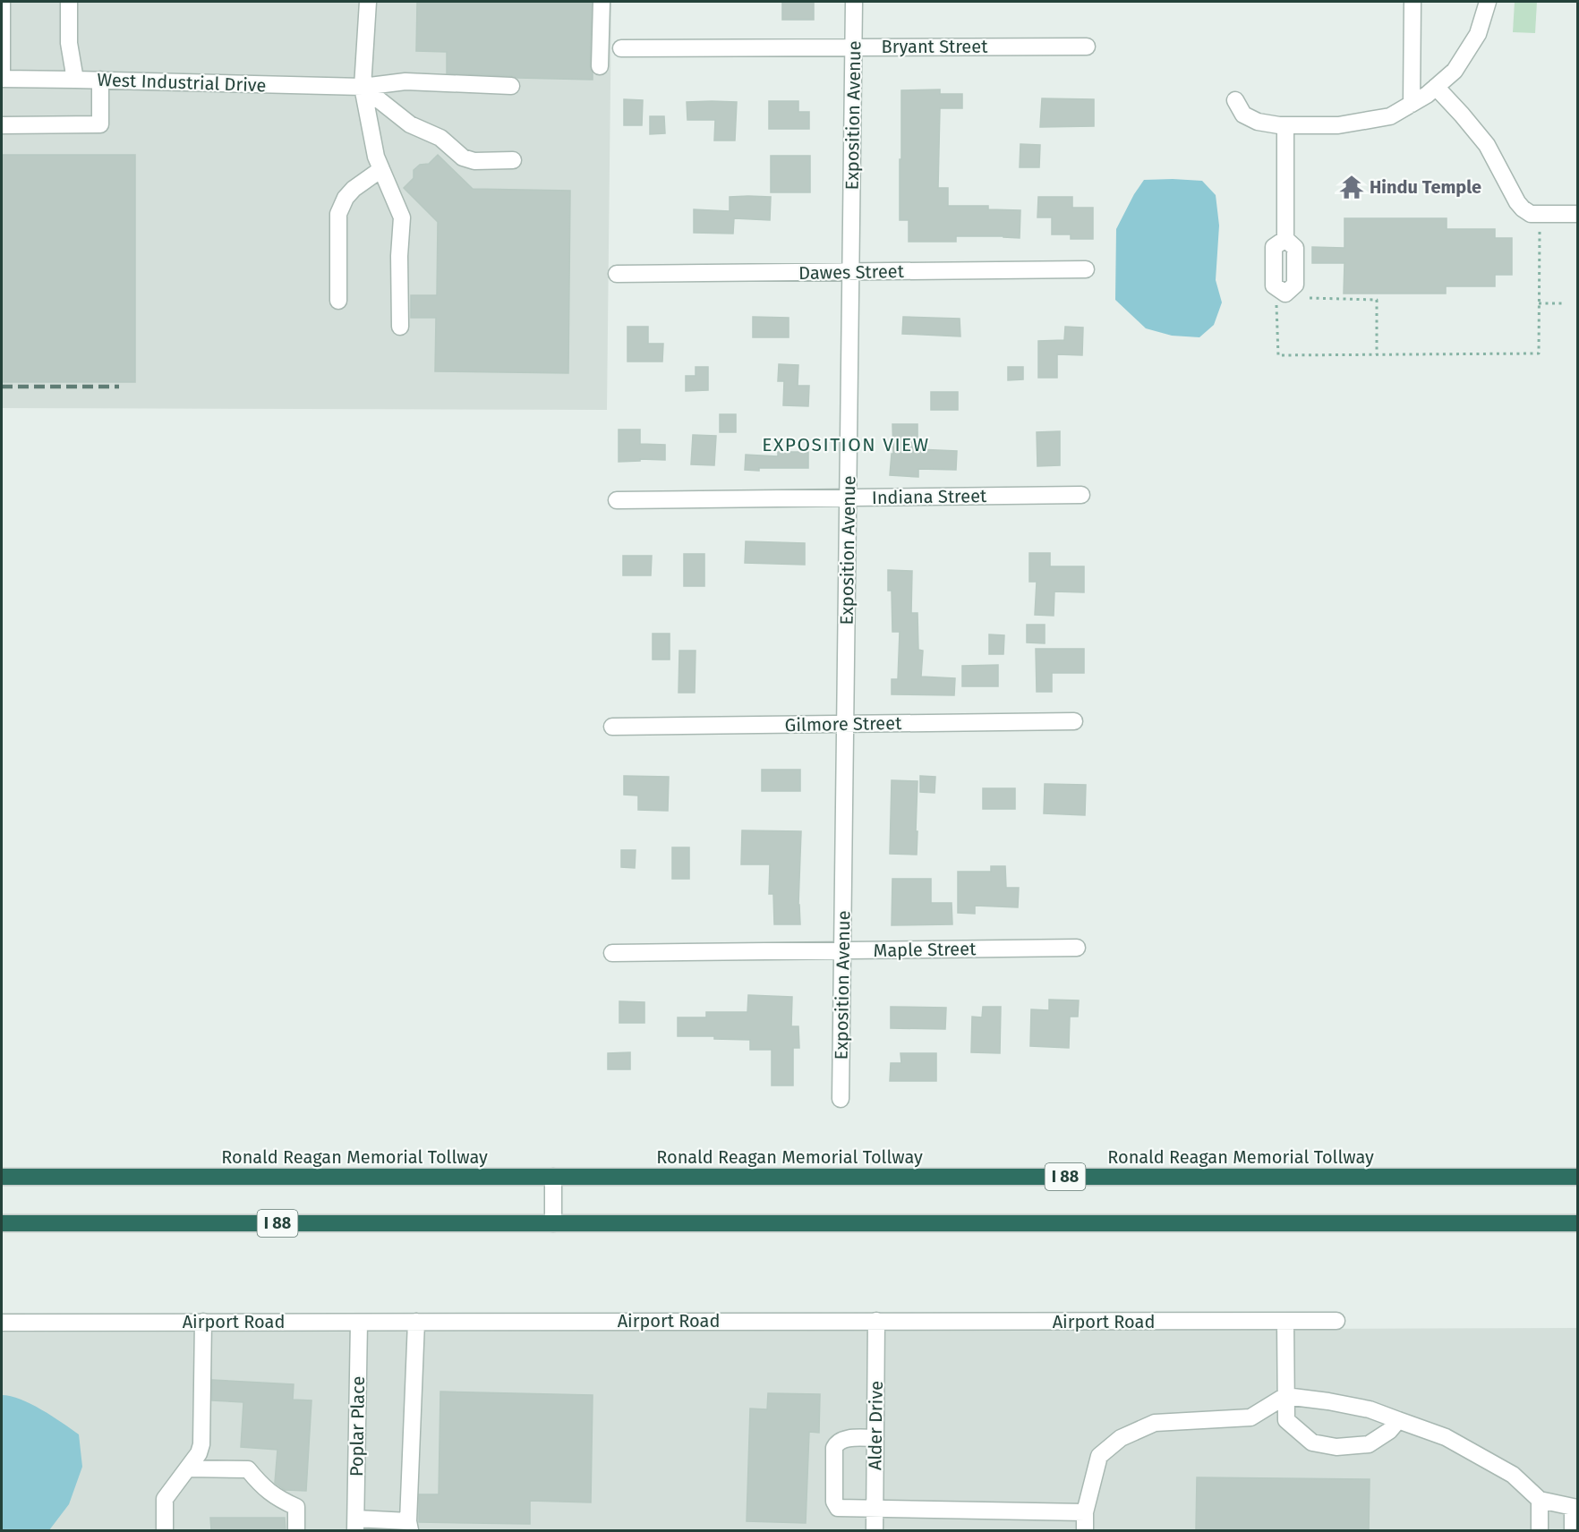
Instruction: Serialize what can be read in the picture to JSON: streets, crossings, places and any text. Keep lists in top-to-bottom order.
{
  "streets": {
    "highway": ["Ronald Reagan Memorial Tollway", "I 88"],
    "street": [
      "Bryant Street",
      "West Industrial Drive",
      "Exposition Avenue",
      "Dawes Street",
      "Indiana Street",
      "Gilmore Street",
      "Maple Street",
      "Airport Road",
      "Alder Drive",
      "Poplar Place"
    ]
  },
  "crossings": [
    ["Bryant Street", "Exposition Avenue"],
    ["Exposition Avenue", "Dawes Street"],
    ["Exposition Avenue", "Indiana Street"],
    ["Exposition Avenue", "Gilmore Street"],
    ["Exposition Avenue", "Maple Street"],
    ["Airport Road", "Alder Drive"],
    ["Airport Road", "Poplar Place"]
  ],
  "districts": ["EXPOSITION VIEW"],
  "places": {
    "temple": ["Hindu Temple"]
  }
}
